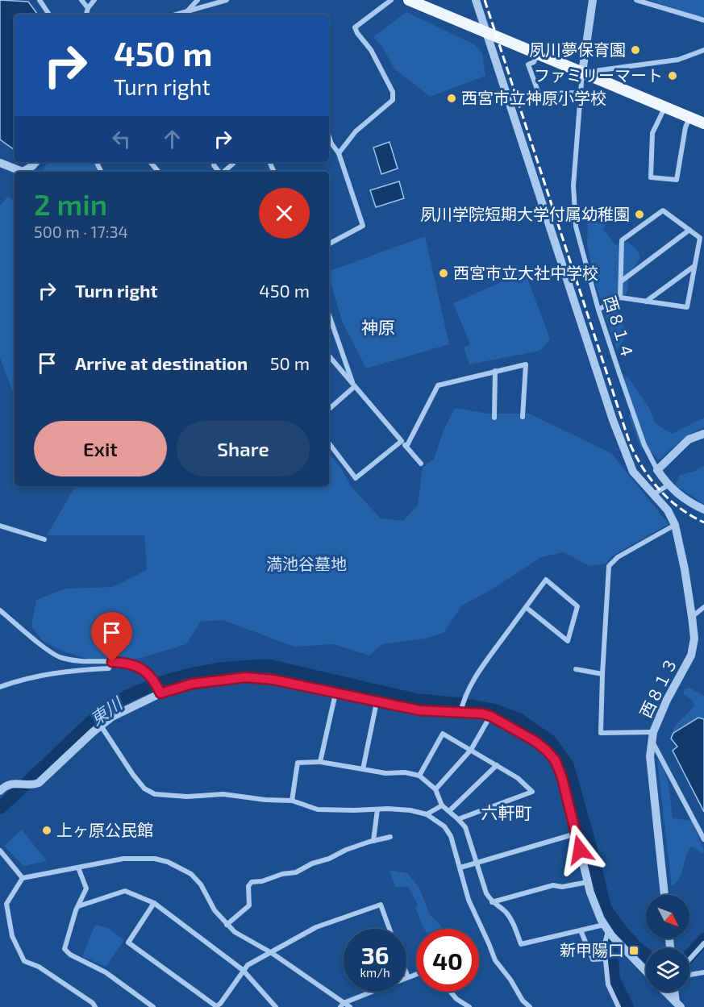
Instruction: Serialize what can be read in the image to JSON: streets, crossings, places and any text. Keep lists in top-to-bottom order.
{
  "streets": {
    "street": ["西８１４", "西８１３"]
  },
  "districts": ["神原", "六軒町"],
  "water": ["東川"],
  "parks": ["満池谷墓地"],
  "places": {
    "other": [
      "夙川夢保育園",
      "ファミリーマート",
      "西宮市立神原小学校",
      "夙川学院短期大学付属幼稚園",
      "西宮市立大社中学校",
      "上ヶ原公民館"
    ],
    "transit": ["新甲陽口"]
  },
  "north": "bottom right",
  "page": {
    "turn": ["450 m", "Turn right"],
    "heading": ["2 min", "500 m · 17:34"],
    "list": [
      {
        "name": "Turn right",
        "value": "450 m"
      },
      {
        "name": "Arrive at destination",
        "value": "50 m"
      }
    ],
    "buttons": ["Exit", "Share"],
    "speed": "36 km/h",
    "limit": "40"
  }
}
